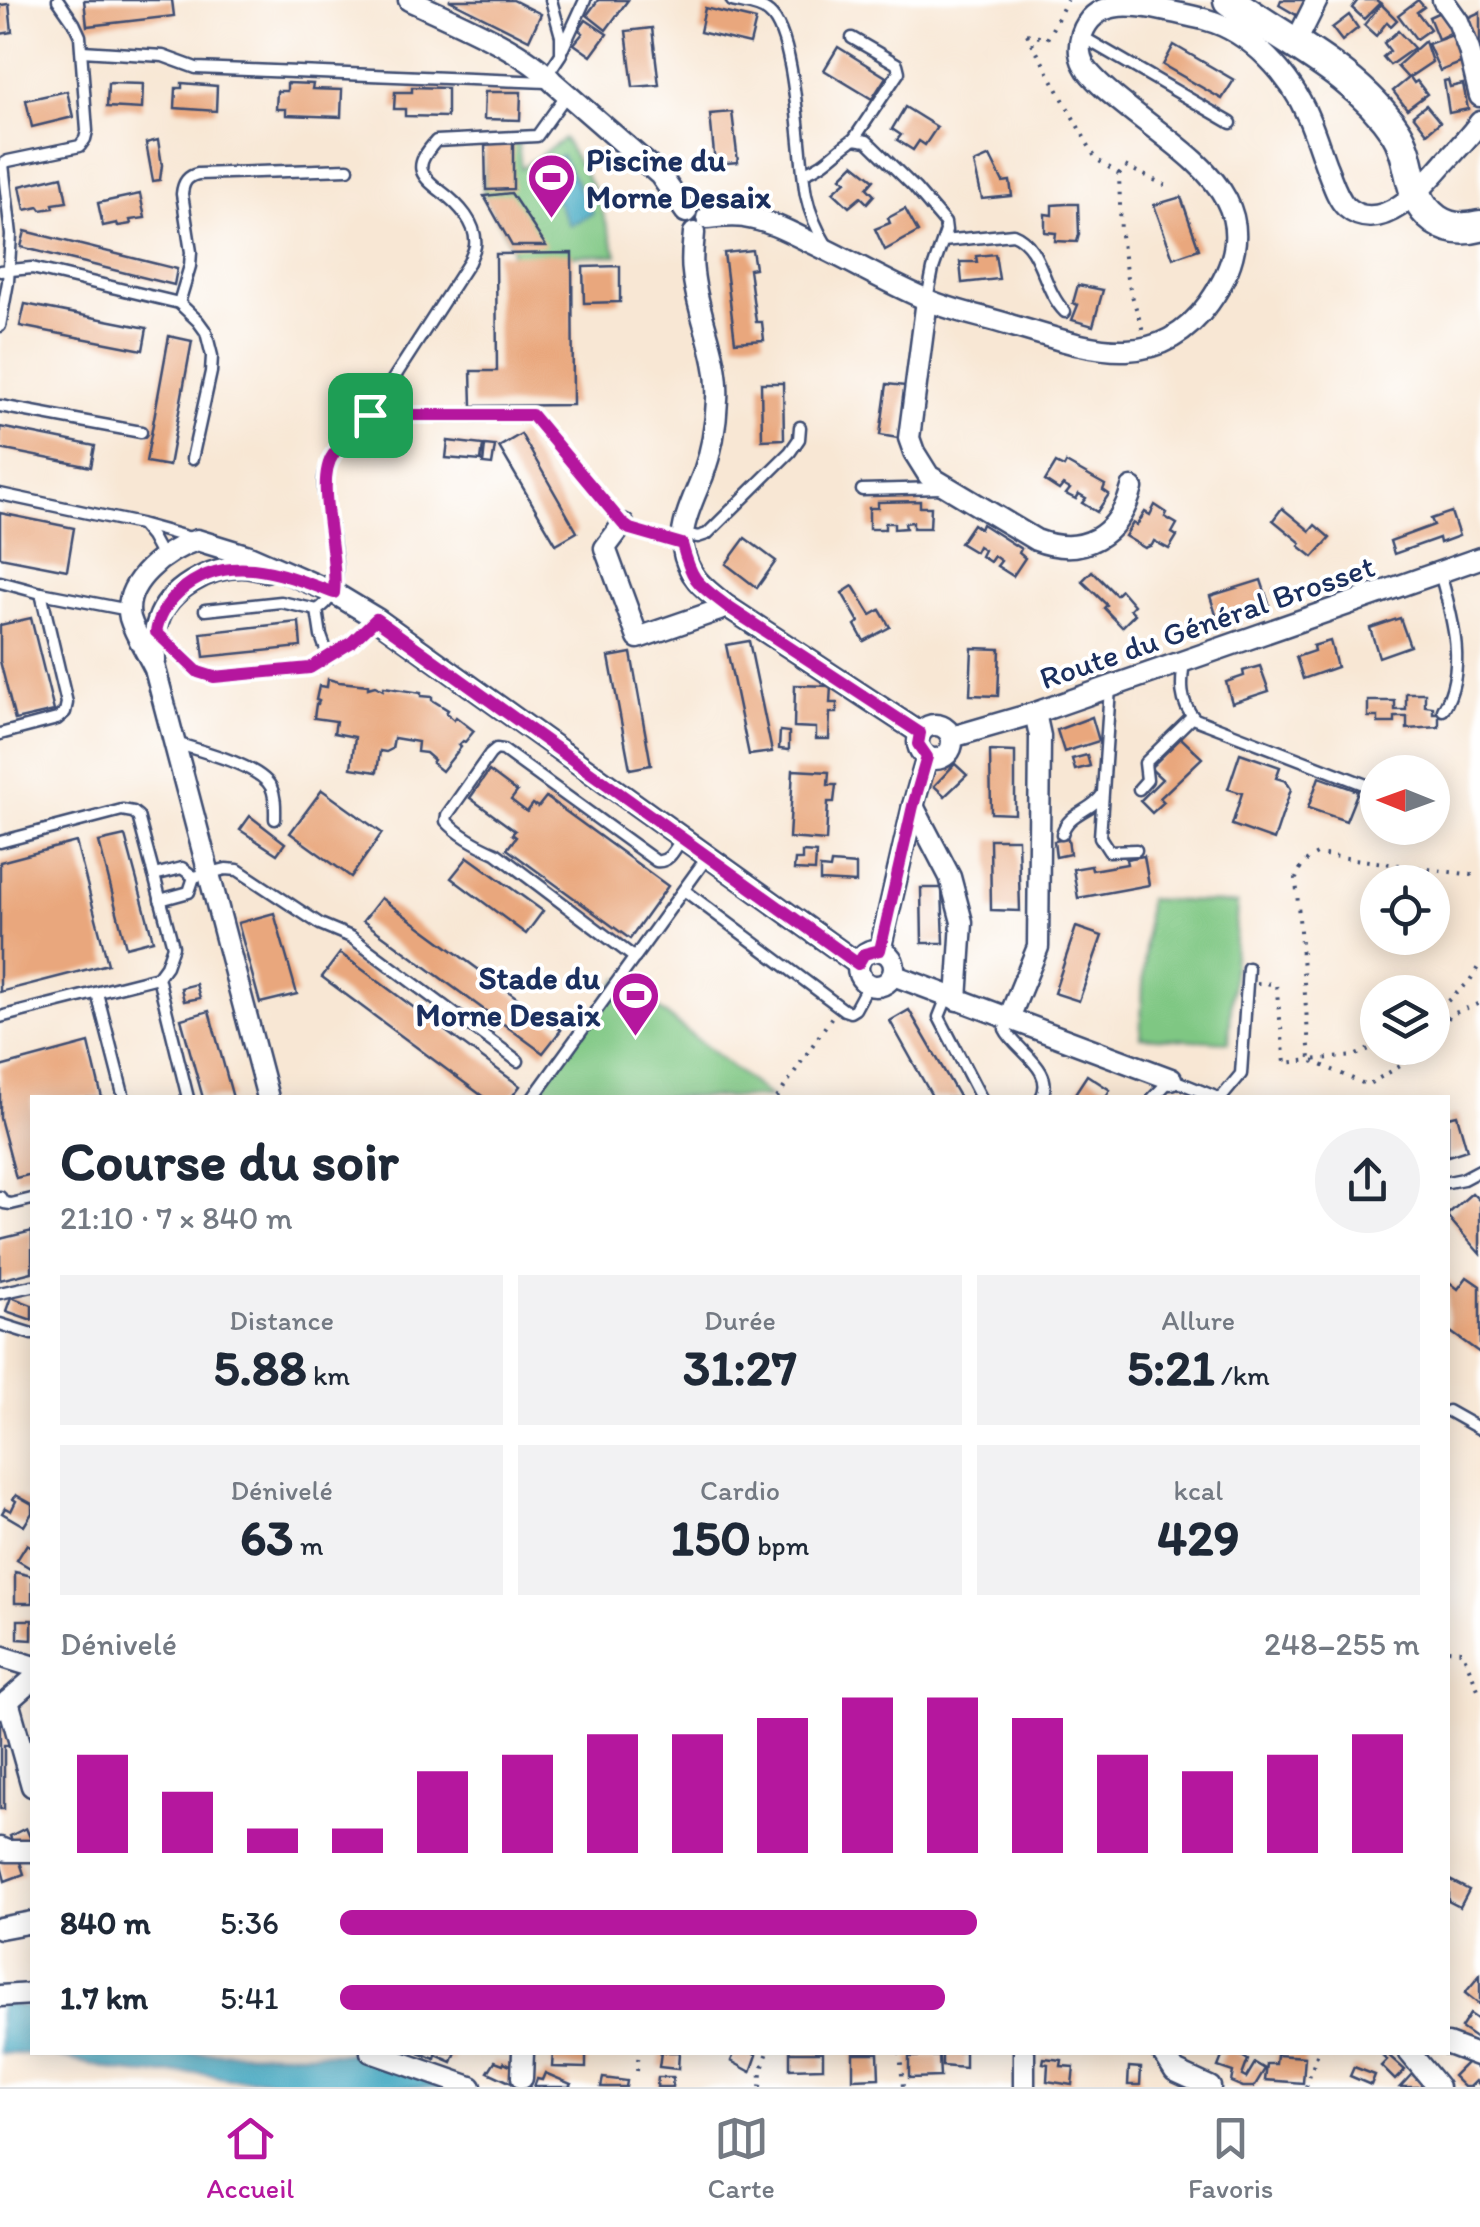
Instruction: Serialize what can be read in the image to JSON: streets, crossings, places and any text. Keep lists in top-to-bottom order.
{
  "streets": {
    "street": ["Route du Général Brosset"]
  },
  "places": {
    "sports": ["Piscine du Morne Desaix", "Stade du Morne Desaix"]
  },
  "north": "left",
  "page": {
    "heading": ["Course du soir", "21:10 · 7 × 840 m"],
    "stats": [
      ["Distance", "5.88 km"],
      ["Durée", "31:27"],
      ["Allure", "5:21 /km"],
      ["Dénivelé", "63 m"],
      ["Cardio", "150 bpm"],
      ["kcal", "429"]
    ],
    "chart": ["Dénivelé", "248–255 m"],
    "list": [
      {
        "name": "840 m",
        "note": "5:36"
      },
      {
        "name": "1.7 km",
        "note": "5:41"
      }
    ],
    "tabs": ["Accueil", "Carte", "Favoris"]
  }
}
